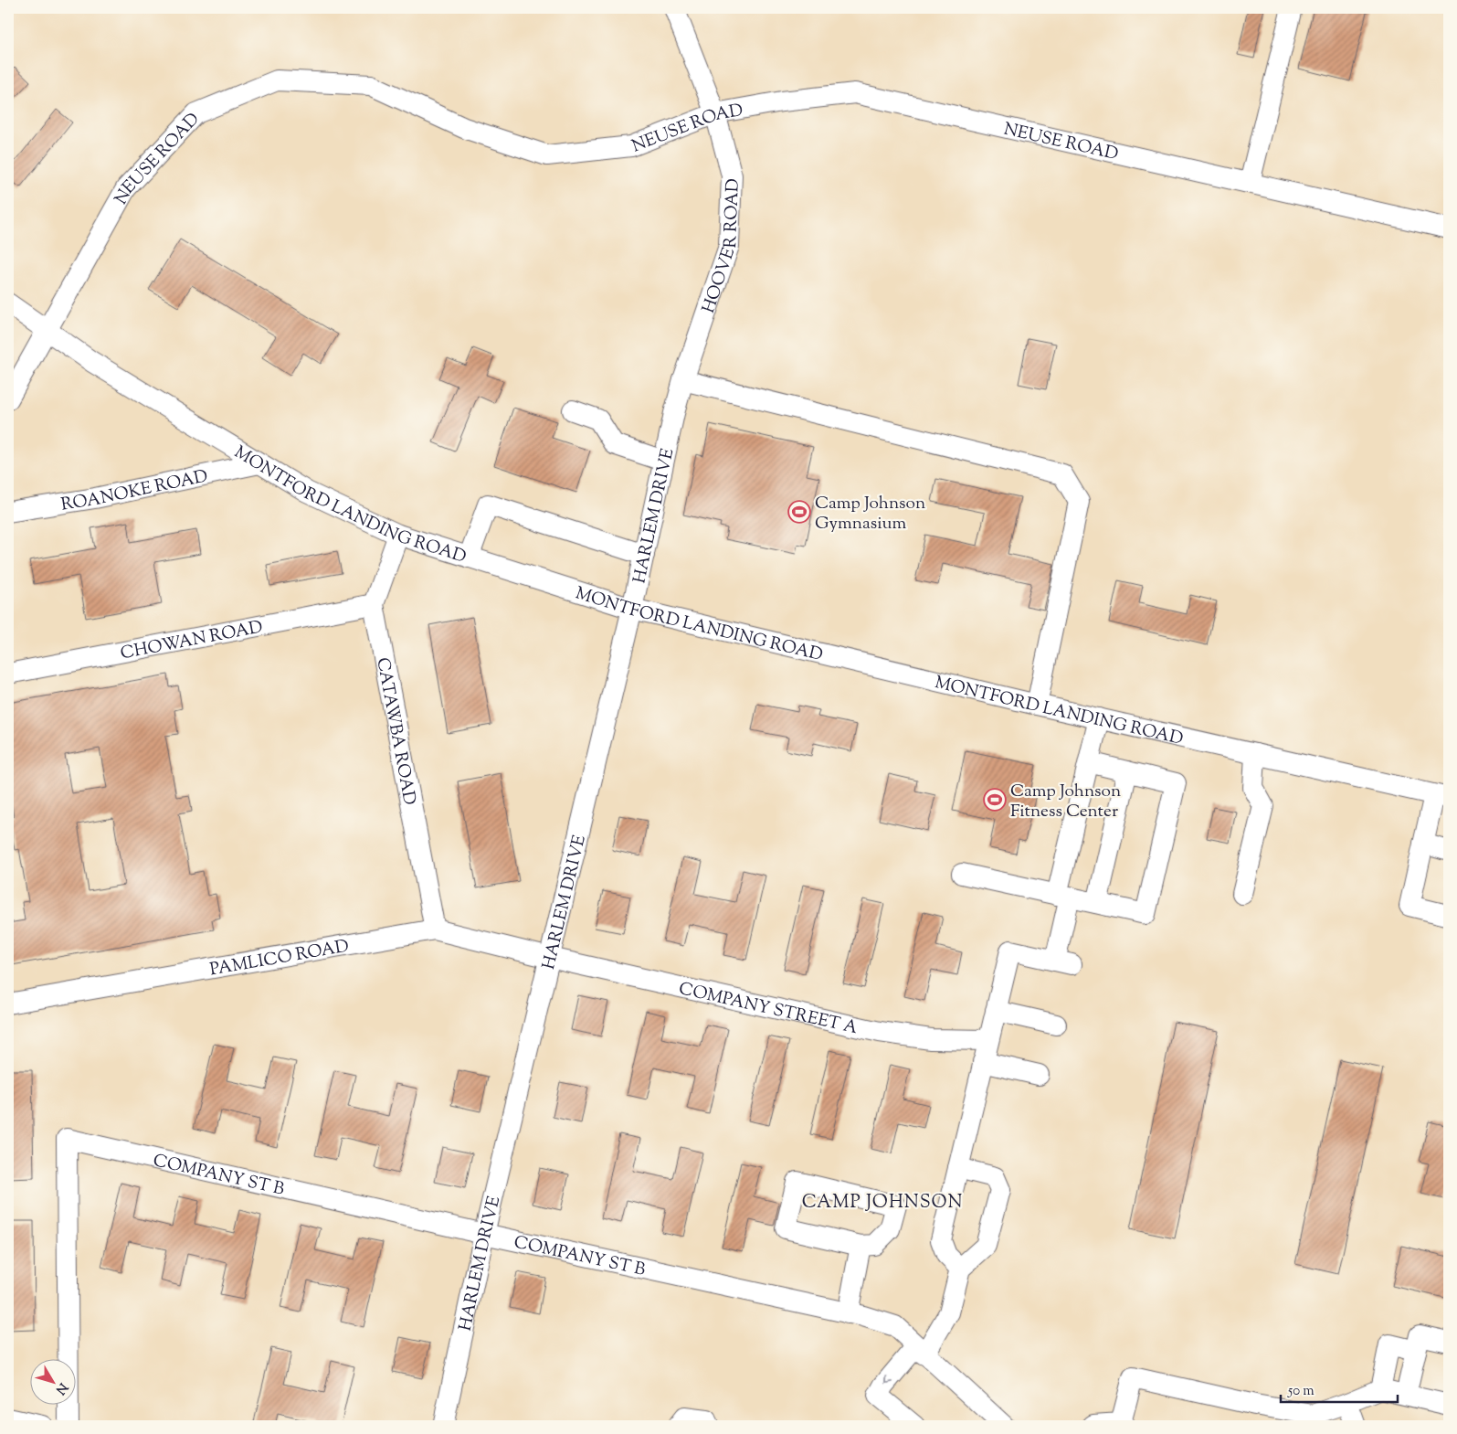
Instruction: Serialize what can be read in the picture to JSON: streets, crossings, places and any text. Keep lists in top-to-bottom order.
{
  "streets": {
    "street": [
      "NEUSE ROAD",
      "HOOVER ROAD",
      "ROANOKE ROAD",
      "MONTFORD LANDING ROAD",
      "HARLEM DRIVE",
      "CHOWAN ROAD",
      "CATAWBA ROAD",
      "PAMLICO ROAD",
      "COMPANY STREET A",
      "COMPANY ST B"
    ]
  },
  "crossings": [
    ["NEUSE ROAD", "HOOVER ROAD"],
    ["NEUSE ROAD", "MONTFORD LANDING ROAD"],
    ["HOOVER ROAD", "HARLEM DRIVE"],
    ["ROANOKE ROAD", "MONTFORD LANDING ROAD"],
    ["MONTFORD LANDING ROAD", "HARLEM DRIVE"],
    ["HARLEM DRIVE", "PAMLICO ROAD"],
    ["HARLEM DRIVE", "COMPANY STREET A"],
    ["HARLEM DRIVE", "COMPANY ST B"],
    ["CHOWAN ROAD", "CATAWBA ROAD"],
    ["CATAWBA ROAD", "PAMLICO ROAD"],
    ["PAMLICO ROAD", "COMPANY STREET A"]
  ],
  "districts": ["CAMP JOHNSON"],
  "places": {
    "sports": ["Camp Johnson Gymnasium", "Camp Johnson Fitness Center"]
  },
  "scale_bar": "50 m",
  "north": "bottom right"
}
